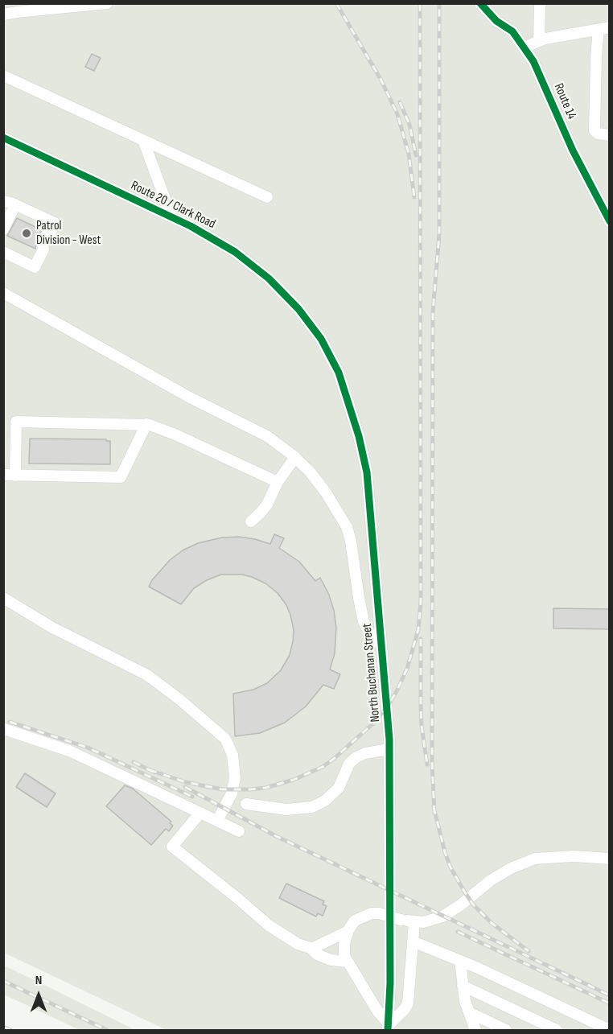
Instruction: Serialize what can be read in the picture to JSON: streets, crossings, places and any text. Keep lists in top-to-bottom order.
{
  "streets": {
    "street": ["Route 14", "Route 20 / Clark Road", "North Buchanan Street"]
  },
  "crossings": [
    ["Route 20 / Clark Road", "North Buchanan Street"]
  ],
  "places": ["Patrol Division - West"],
  "north": "top"
}
